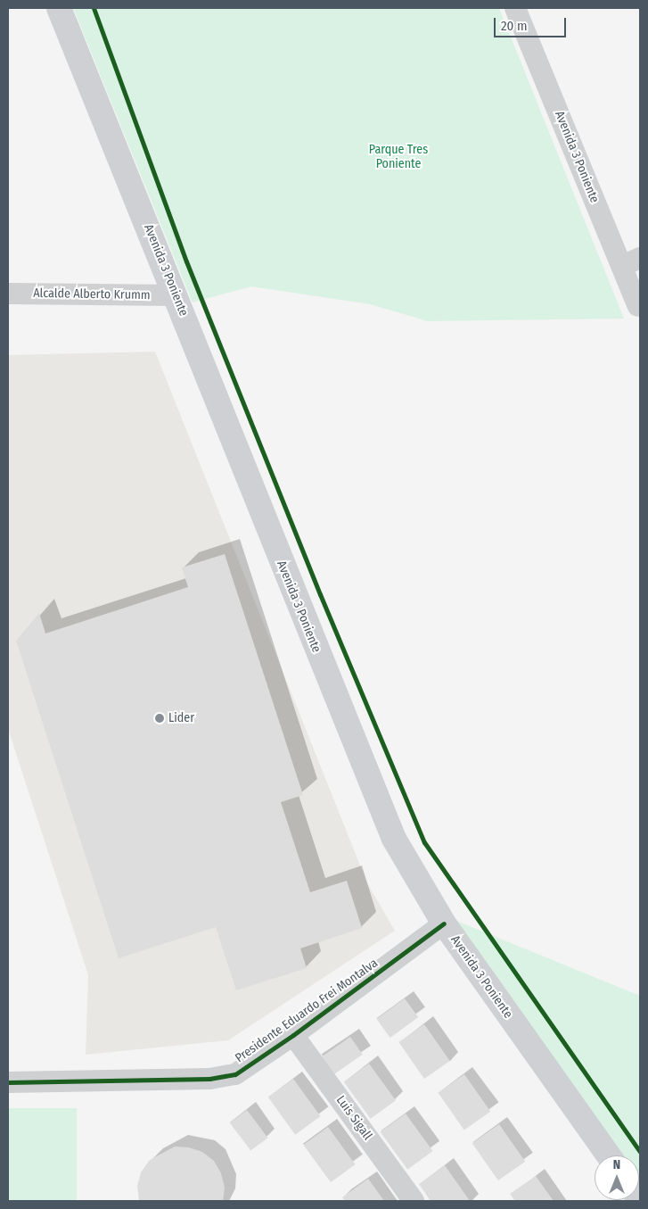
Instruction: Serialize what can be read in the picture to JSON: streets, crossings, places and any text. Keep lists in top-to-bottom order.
{
  "streets": {
    "main road": ["Avenida 3 Poniente"],
    "street": ["Alcalde Alberto Krumm", "Presidente Eduardo Frei Montalva", "Luis Sigall"]
  },
  "crossings": [
    ["Avenida 3 Poniente", "Alcalde Alberto Krumm"],
    ["Avenida 3 Poniente", "Presidente Eduardo Frei Montalva"],
    ["Presidente Eduardo Frei Montalva", "Luis Sigall"]
  ],
  "parks": ["Parque Tres Poniente"],
  "places": ["Lider"],
  "scale_bar": "20 m",
  "north": "top"
}
